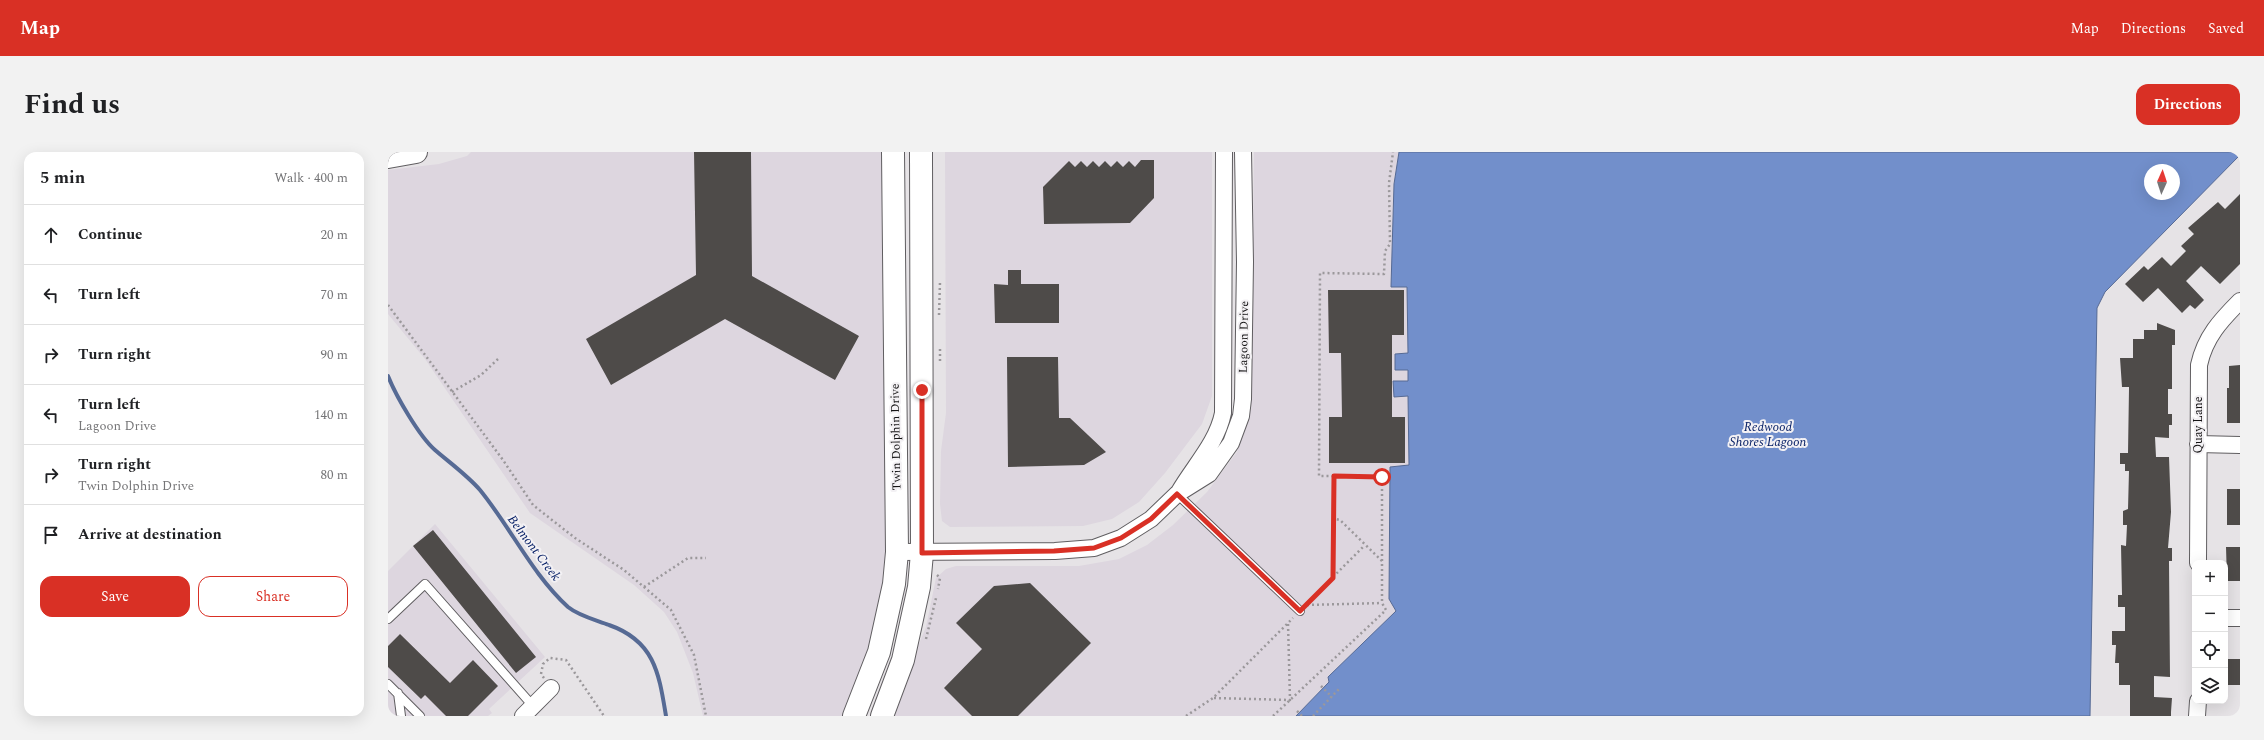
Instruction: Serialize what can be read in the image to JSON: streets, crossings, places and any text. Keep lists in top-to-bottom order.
{
  "streets": {
    "main road": ["Twin Dolphin Drive"],
    "street": ["Lagoon Drive", "Quay Lane"]
  },
  "crossings": [
    ["Lagoon Drive", "Twin Dolphin Drive"]
  ],
  "water": ["Redwood Shores Lagoon", "Belmont Creek"],
  "north": "top",
  "page": {
    "header": "Map",
    "nav": ["Map", "Directions", "Saved"],
    "title": "Find us",
    "buttons": [
      "Directions",
      ["Save", "Share"]
    ],
    "heading": ["5 min", "Walk · 400 m"],
    "list": [
      ["Continue", "20 m"],
      ["Turn left", "70 m"],
      ["Turn right", "90 m"],
      ["Turn left", "Lagoon Drive", "140 m"],
      ["Turn right", "Twin Dolphin Drive", "80 m"],
      "Arrive at destination"
    ],
    "map_buttons": ["+", "−"]
  }
}
